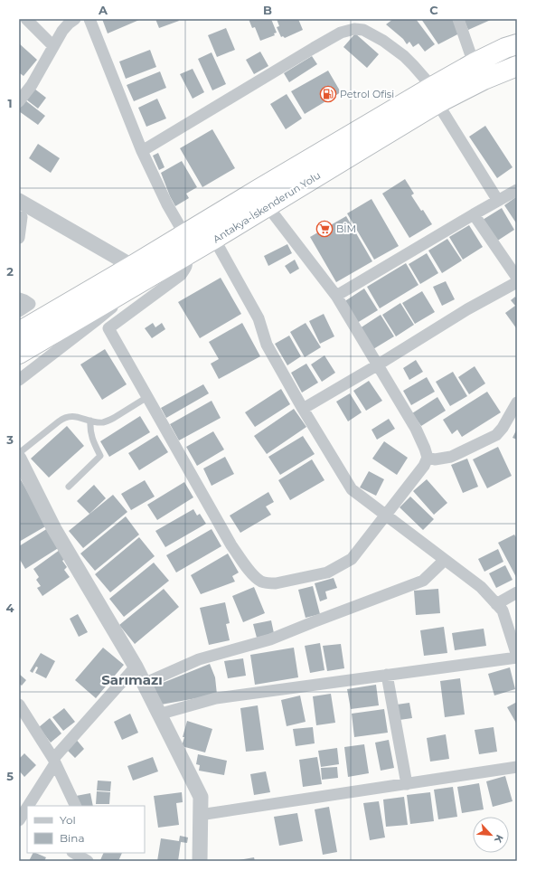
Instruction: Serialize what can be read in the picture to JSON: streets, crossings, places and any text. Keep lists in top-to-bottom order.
{
  "streets": {
    "highway": ["Antakya-İskenderun Yolu"]
  },
  "districts": ["Sarımazı"],
  "places": {
    "fuel station": ["Petrol Ofisi"],
    "supermarket": ["BİM"]
  },
  "legend": ["Yol", "Bina"],
  "north": "bottom right",
  "grid": {
    "columns": ["A", "B", "C"],
    "rows": [
      "1",
      "2",
      "3",
      "4",
      "5"
    ]
  }
}
